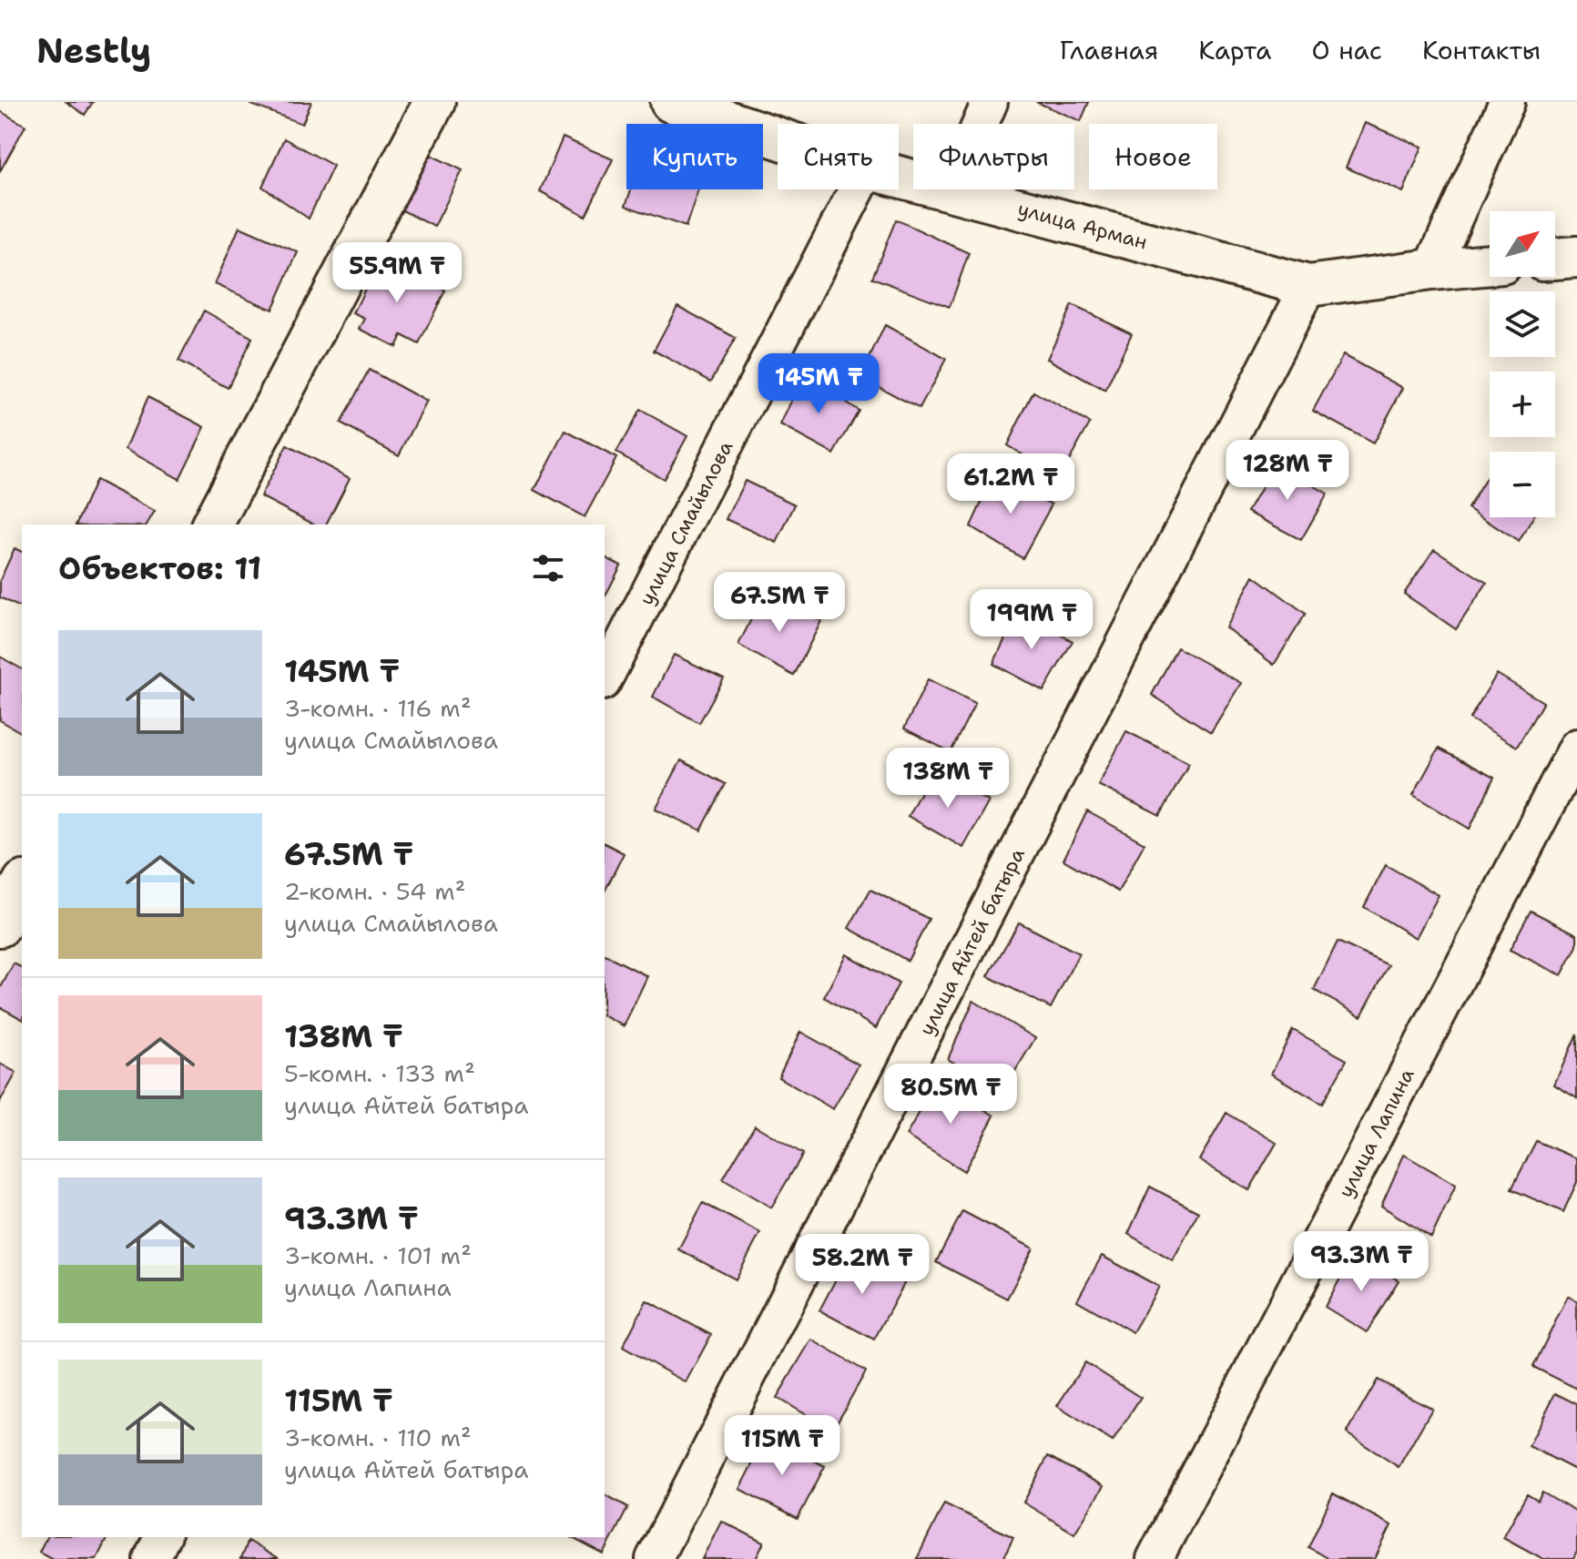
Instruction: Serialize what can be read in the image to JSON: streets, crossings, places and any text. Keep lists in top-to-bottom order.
{
  "streets": {
    "street": [
      "улица Арман",
      "улица Смайылова",
      "улица Айтей батыра",
      "улица Лапина"
    ]
  },
  "crossings": [
    ["улица Арман", "улица Айтей батыра"]
  ],
  "north": "top right",
  "page": {
    "header": "Nestly",
    "nav": [
      "Главная",
      "Карта",
      "О нас",
      "Контакты"
    ],
    "chip": [
      "Купить",
      "Снять",
      "Фильтры",
      "Новое"
    ],
    "map_buttons": ["+", "−"],
    "price": [
      "55.9M ₸",
      "145M ₸",
      "128M ₸",
      "61.2M ₸",
      "67.5M ₸",
      "199M ₸",
      "138M ₸",
      "80.5M ₸",
      "93.3M ₸",
      "58.2M ₸",
      "115M ₸"
    ],
    "heading": "Объектов: 11",
    "list": [
      {
        "name": "145M ₸",
        "note": "3-комн. · 116 m² · улица Смайылова"
      },
      {
        "name": "67.5M ₸",
        "note": "2-комн. · 54 m² · улица Смайылова"
      },
      {
        "name": "138M ₸",
        "note": "5-комн. · 133 m² · улица Айтей батыра"
      },
      {
        "name": "93.3M ₸",
        "note": "3-комн. · 101 m² · улица Лапина"
      },
      {
        "name": "115M ₸",
        "note": "3-комн. · 110 m² · улица Айтей батыра"
      }
    ]
  }
}
